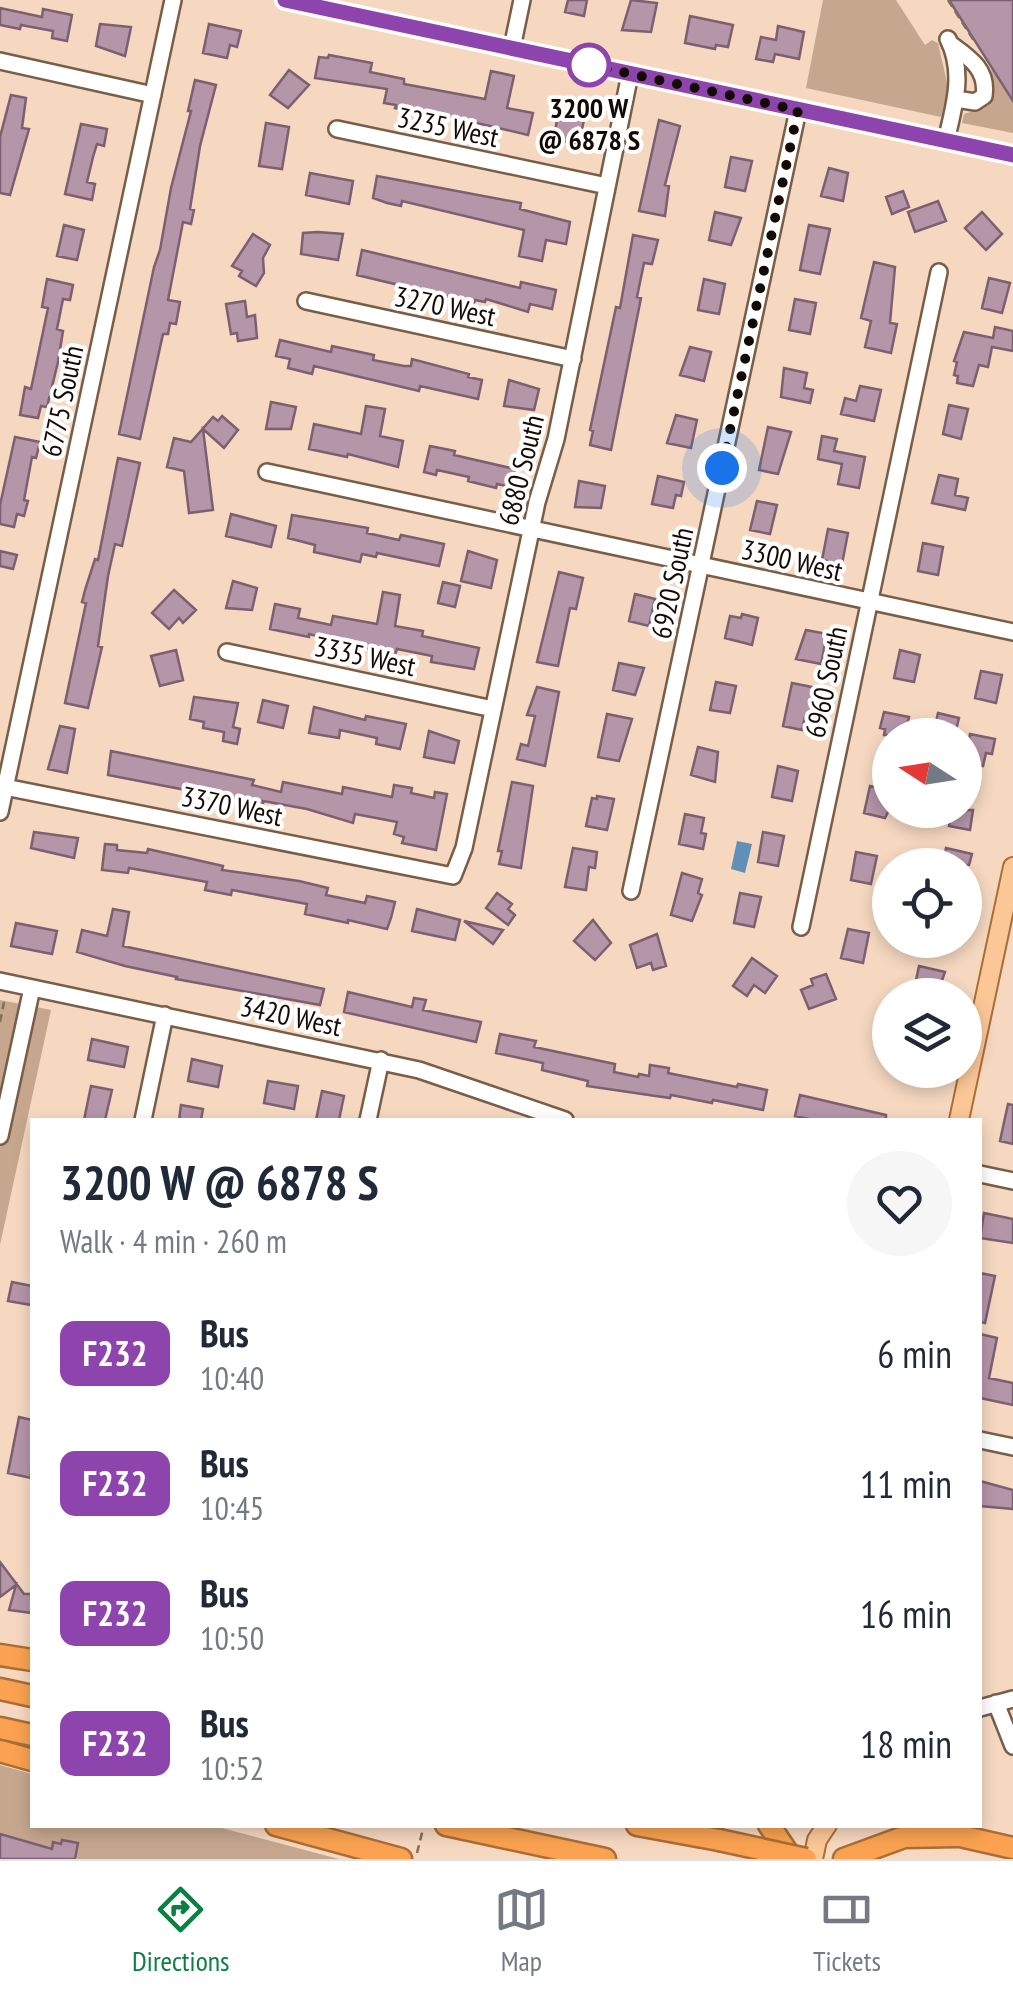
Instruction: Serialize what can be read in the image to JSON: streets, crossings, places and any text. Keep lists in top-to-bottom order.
{
  "streets": {
    "street": [
      "3235 West",
      "3270 West",
      "6775 South",
      "6880 South",
      "3300 West",
      "6920 South",
      "3335 West",
      "6960 South",
      "3370 West",
      "3420 West"
    ]
  },
  "crossings": [
    ["3235 West", "6880 South"],
    ["3270 West", "6880 South"],
    ["6775 South", "3370 West"],
    ["6880 South", "3300 West"],
    ["6880 South", "3335 West"],
    ["6880 South", "3370 West"],
    ["3300 West", "6920 South"],
    ["3300 West", "6960 South"]
  ],
  "places": ["3200 W @ 6878 S"],
  "lines": ["bus line F232"],
  "north": "left",
  "page": {
    "heading": ["3200 W @ 6878 S", "Walk · 4 min · 260 m"],
    "list": [
      {
        "mark": "F232",
        "name": "Bus",
        "note": "10:40",
        "value": "6 min"
      },
      {
        "mark": "F232",
        "name": "Bus",
        "note": "10:45",
        "value": "11 min"
      },
      {
        "mark": "F232",
        "name": "Bus",
        "note": "10:50",
        "value": "16 min"
      },
      {
        "mark": "F232",
        "name": "Bus",
        "note": "10:52",
        "value": "18 min"
      }
    ],
    "tabs": ["Directions", "Map", "Tickets"]
  }
}
